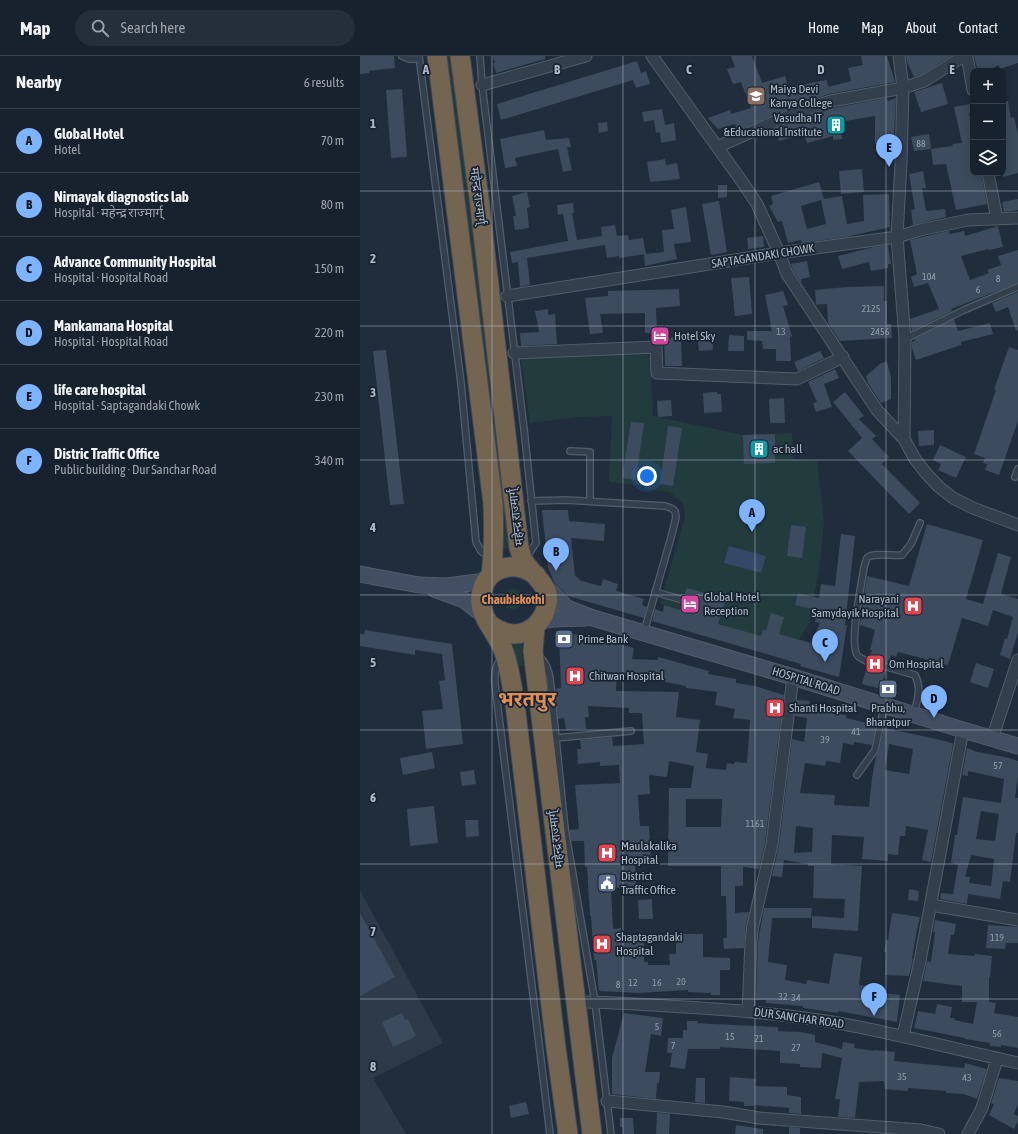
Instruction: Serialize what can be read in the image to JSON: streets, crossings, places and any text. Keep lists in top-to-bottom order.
{
  "streets": {
    "highway": ["महेन्द्र राज्मार्ग्"],
    "street": ["SAPTAGANDAKI CHOWK", "HOSPITAL ROAD", "DUR SANCHAR ROAD"]
  },
  "crossings": [
    ["महेन्द्र राज्मार्ग्", "HOSPITAL ROAD"],
    ["महेन्द्र राज्मार्ग्", "DUR SANCHAR ROAD"]
  ],
  "districts": ["Chaubiskothi", "भरतपुर"],
  "places": {
    "school or university": ["Maiya Devi Kanya College"],
    "building": ["Vasudha IT &Educational Institute", "ac hall"],
    "hotel": ["Hotel Sky", "Global Hotel Reception"],
    "hospital": [
      "Narayani Samydayik Hospital",
      "Om Hospital",
      "Chitwan Hospital",
      "Shanti Hospital",
      "Maulakalika Hospital",
      "Shaptagandaki Hospital"
    ],
    "bank": ["Prime Bank", "Prabhu, Bharatpur"],
    "public building": ["District Traffic Office"]
  },
  "house_numbers": [
    "88",
    "104",
    "8",
    "6",
    "2125",
    "13",
    "2456",
    "41",
    "39",
    "57",
    "1161",
    "119",
    "20",
    "12",
    "16",
    "8",
    "32",
    "34",
    "5",
    "56",
    "15",
    "21",
    "7",
    "27",
    "35",
    "43"
  ],
  "page": {
    "header": "Map",
    "search": "Search here",
    "nav": [
      "Home",
      "Map",
      "About",
      "Contact"
    ],
    "heading": ["Nearby", "6 results"],
    "map_buttons": ["+", "−"],
    "list": [
      {
        "mark": "A",
        "name": "Global Hotel",
        "note": "Hotel",
        "value": "70 m"
      },
      {
        "mark": "B",
        "name": "Nirnayak diagnostics lab",
        "note": "Hospital · महेन्द्र राज्मार्ग्",
        "value": "80 m"
      },
      {
        "mark": "C",
        "name": "Advance Community Hospital",
        "note": "Hospital · Hospital Road",
        "value": "150 m"
      },
      {
        "mark": "D",
        "name": "Mankamana Hospital",
        "note": "Hospital · Hospital Road",
        "value": "220 m"
      },
      {
        "mark": "E",
        "name": "life care hospital",
        "note": "Hospital · Saptagandaki Chowk",
        "value": "230 m"
      },
      {
        "mark": "F",
        "name": "Distric Traffic Office",
        "note": "Public building · Dur Sanchar Road",
        "value": "340 m"
      }
    ],
    "pins": [
      "E",
      "A",
      "B",
      "C",
      "D",
      "F"
    ]
  },
  "grid": {
    "columns": [
      "A",
      "B",
      "C",
      "D",
      "E"
    ],
    "rows": [
      "1",
      "2",
      "3",
      "4",
      "5",
      "6",
      "7",
      "8"
    ]
  }
}
